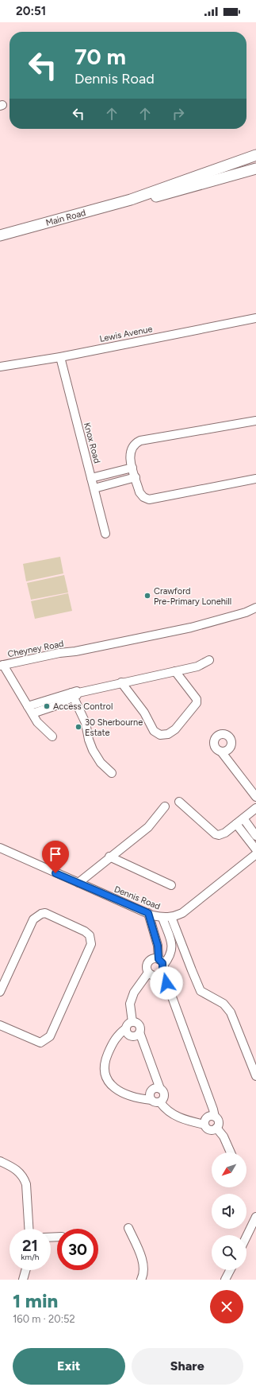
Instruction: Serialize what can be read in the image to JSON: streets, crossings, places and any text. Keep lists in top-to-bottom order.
{
  "streets": {
    "main road": ["Main Road"],
    "street": [
      "Lewis Avenue",
      "Knox Road",
      "Cheyney Road",
      "Dennis Road"
    ]
  },
  "crossings": [
    ["Lewis Avenue", "Knox Road"]
  ],
  "places": ["Crawford Pre-Primary Lonehill", "Access Control", "30 Sherbourne Estate"],
  "north": "bottom left",
  "page": {
    "status": "20:51",
    "turn": ["70 m", "Dennis Road"],
    "speed": "21 km/h",
    "limit": "30",
    "heading": ["1 min", "160 m · 20:52"],
    "buttons": ["Exit", "Share"]
  }
}
